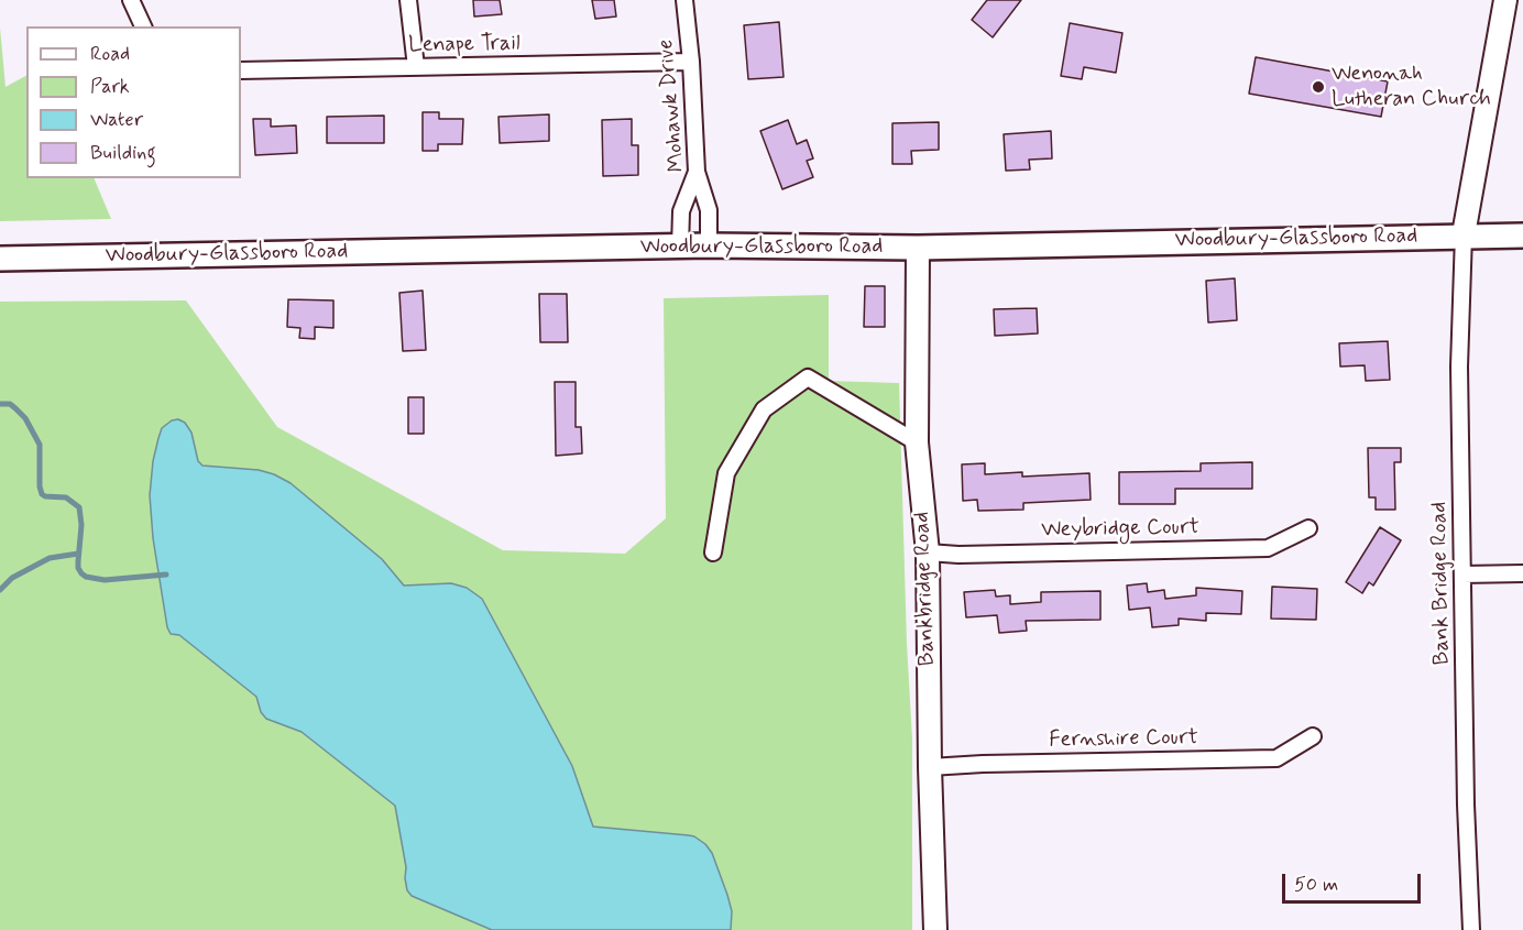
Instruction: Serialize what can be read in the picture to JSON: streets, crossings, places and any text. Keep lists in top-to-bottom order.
{
  "streets": {
    "main road": ["Woodbury-Glassboro Road"],
    "street": [
      "Lenape Trail",
      "Mohawk Drive",
      "Weybridge Court",
      "Bank Bridge Road",
      "Bankbridge Road",
      "Fernshire Court"
    ]
  },
  "crossings": [
    ["Lenape Trail", "Mohawk Drive"],
    ["Mohawk Drive", "Woodbury-Glassboro Road"],
    ["Woodbury-Glassboro Road", "Bank Bridge Road"],
    ["Woodbury-Glassboro Road", "Bankbridge Road"],
    ["Weybridge Court", "Bankbridge Road"],
    ["Bankbridge Road", "Fernshire Court"]
  ],
  "places": ["Wenonah Lutheran Church"],
  "legend": [
    "Road",
    "Park",
    "Water",
    "Building"
  ],
  "scale_bar": "50 m"
}
